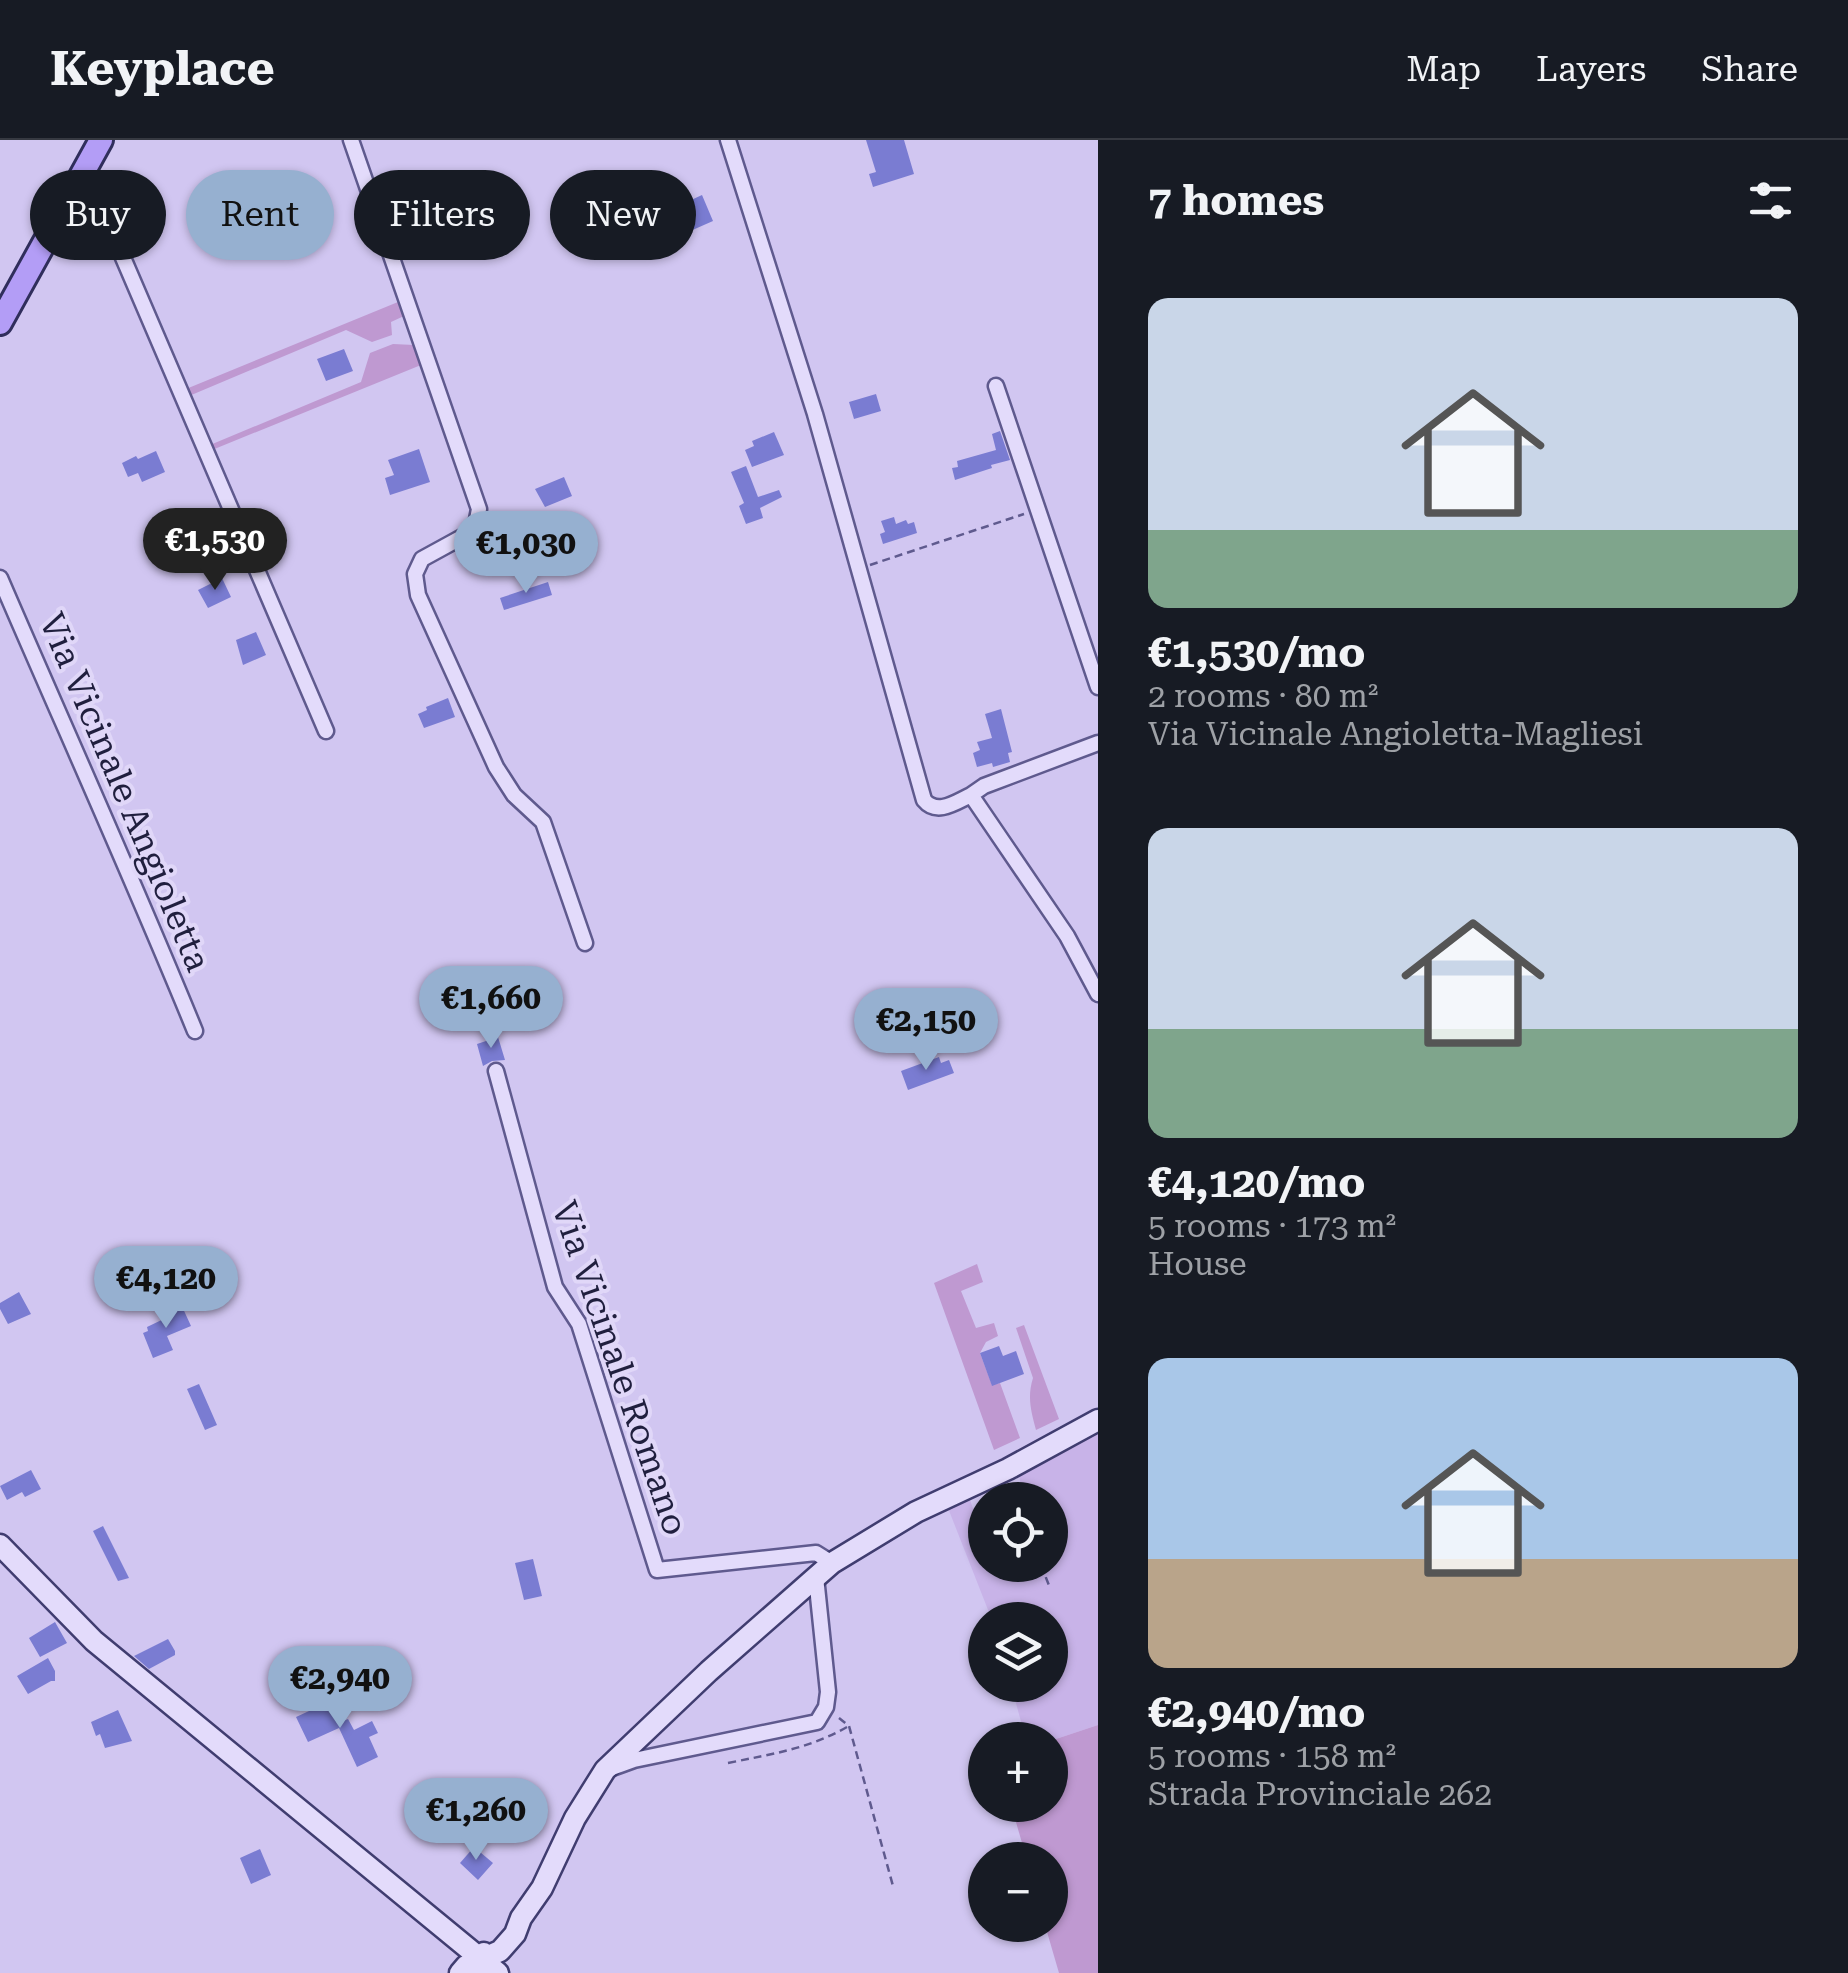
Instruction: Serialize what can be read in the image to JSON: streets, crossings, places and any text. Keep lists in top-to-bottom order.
{
  "streets": {
    "street": ["Via Vicinale Angioletta", "Via Vicinale Romano"]
  },
  "page": {
    "header": "Keyplace",
    "nav": ["Map", "Layers", "Share"],
    "heading": "7 homes",
    "chip": [
      "Buy",
      "Rent",
      "Filters",
      "New"
    ],
    "list": [
      {
        "name": "€1,530/mo",
        "note": "2 rooms · 80 m² · Via Vicinale Angioletta-Magliesi"
      },
      {
        "name": "€4,120/mo",
        "note": "5 rooms · 173 m² · House"
      },
      {
        "name": "€2,940/mo",
        "note": "5 rooms · 158 m² · Strada Provinciale 262"
      }
    ],
    "price": [
      "€1,530",
      "€1,030",
      "€1,660",
      "€2,150",
      "€4,120",
      "€2,940",
      "€1,260"
    ],
    "map_buttons": ["+", "−"]
  }
}
